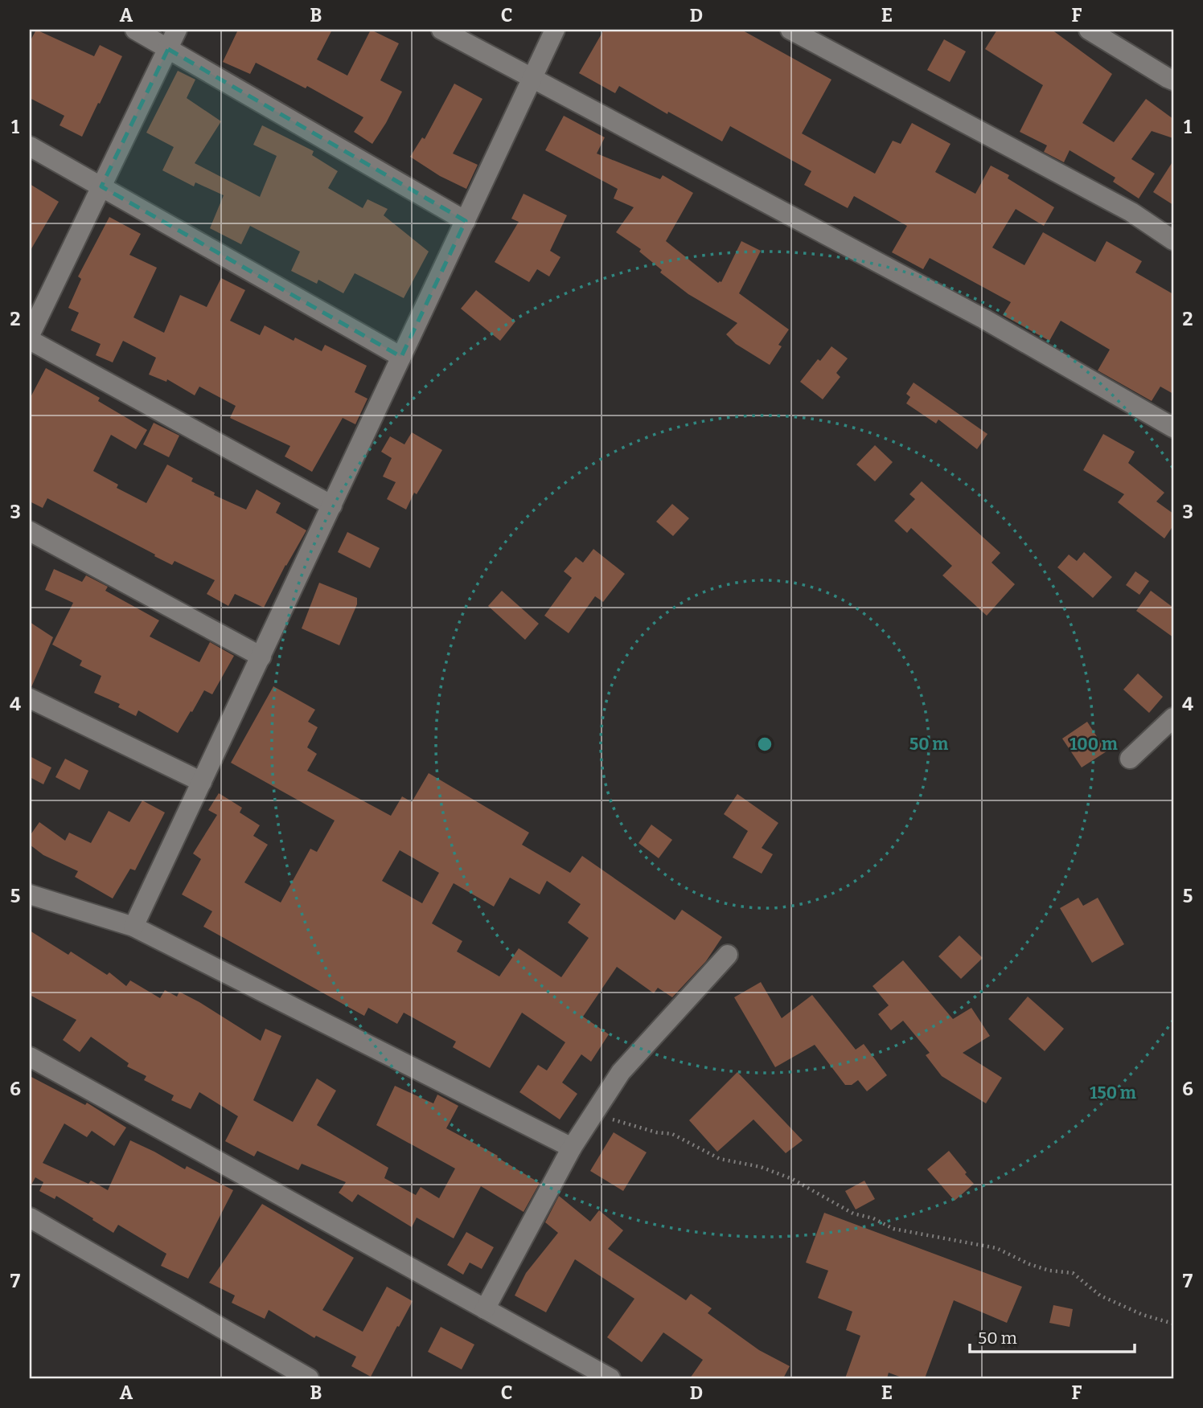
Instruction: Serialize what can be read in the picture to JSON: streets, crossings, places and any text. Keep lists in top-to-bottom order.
{
  "scale_bar": "50 m",
  "grid": {
    "columns": [
      "A",
      "B",
      "C",
      "D",
      "E",
      "F"
    ],
    "rows": [
      "1",
      "2",
      "3",
      "4",
      "5",
      "6",
      "7"
    ]
  },
  "rings": ["50 m", "100 m", "150 m"]
}
